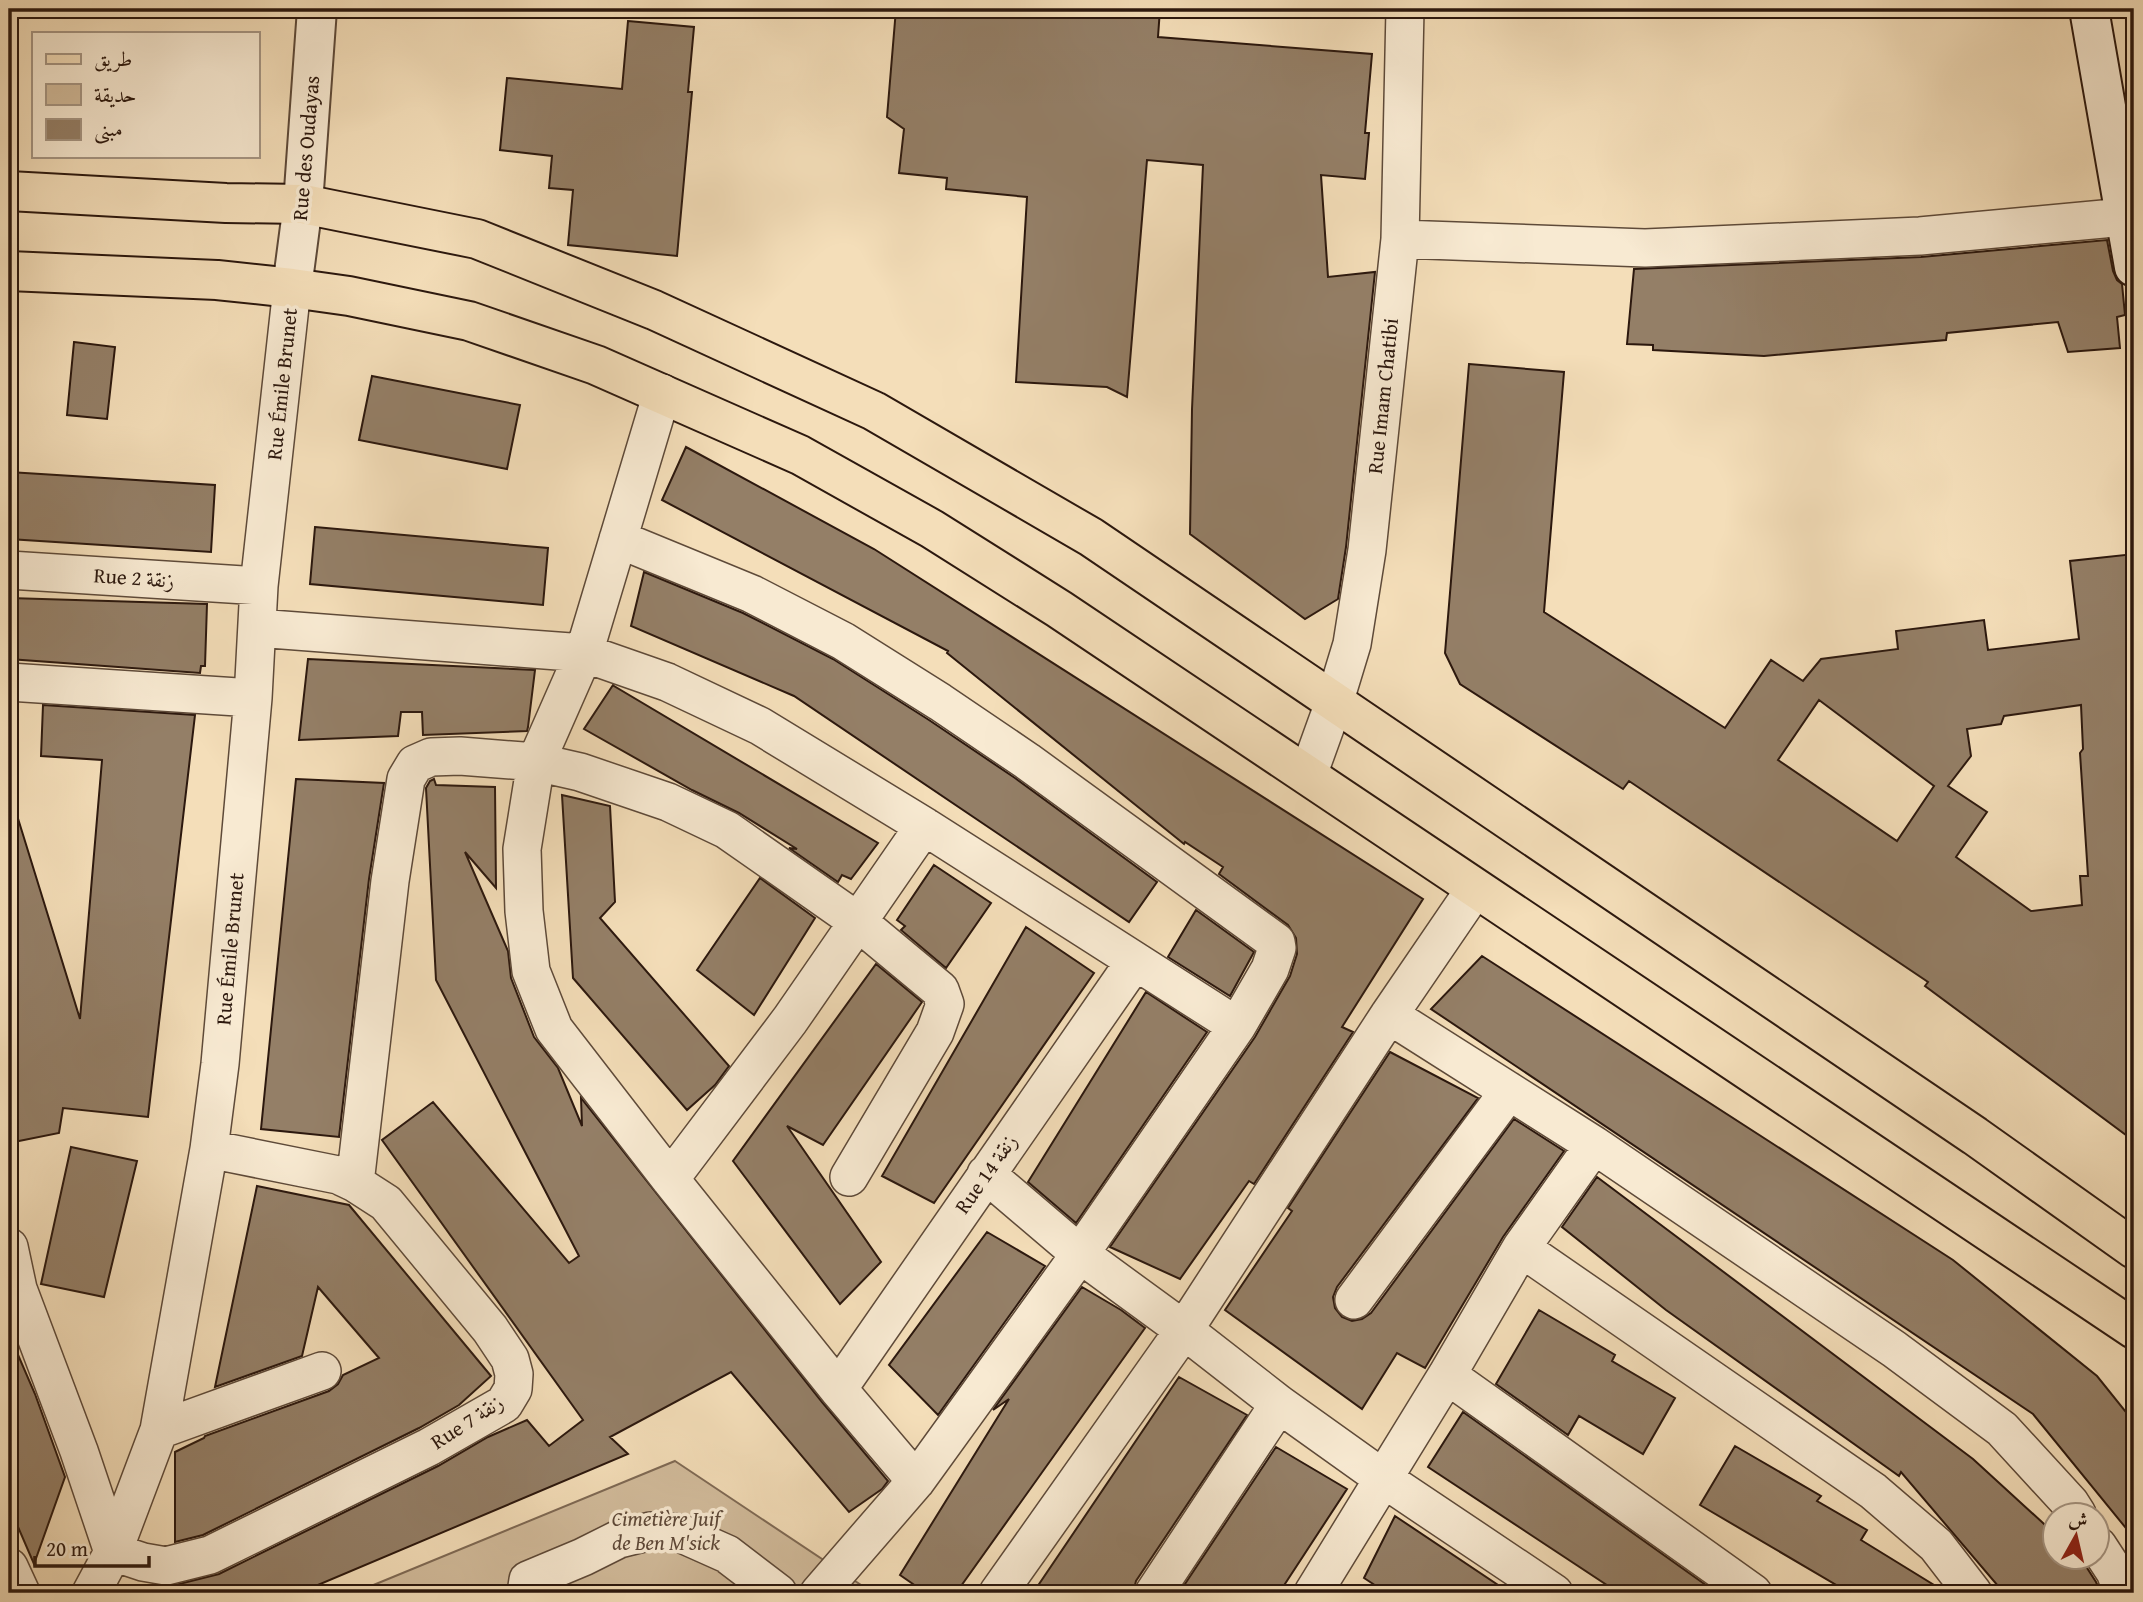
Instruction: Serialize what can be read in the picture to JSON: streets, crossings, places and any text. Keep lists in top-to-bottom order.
{
  "streets": {
    "street": [
      "Rue des Oudayas",
      "Rue Émile Brunet",
      "Rue Imam Chatibi",
      "Rue 2 زنقة",
      "Rue 14 زنقة",
      "Rue 7 زنقة"
    ]
  },
  "crossings": [
    ["Rue des Oudayas", "Rue Émile Brunet"],
    ["Rue Émile Brunet", "Rue 2 زنقة"],
    ["Rue Émile Brunet", "Rue 7 زنقة"]
  ],
  "parks": ["Cimetière Juif de Ben M'sick"],
  "legend": ["طريق", "حديقة", "مبنى"],
  "scale_bar": "20 m",
  "north": "top"
}
